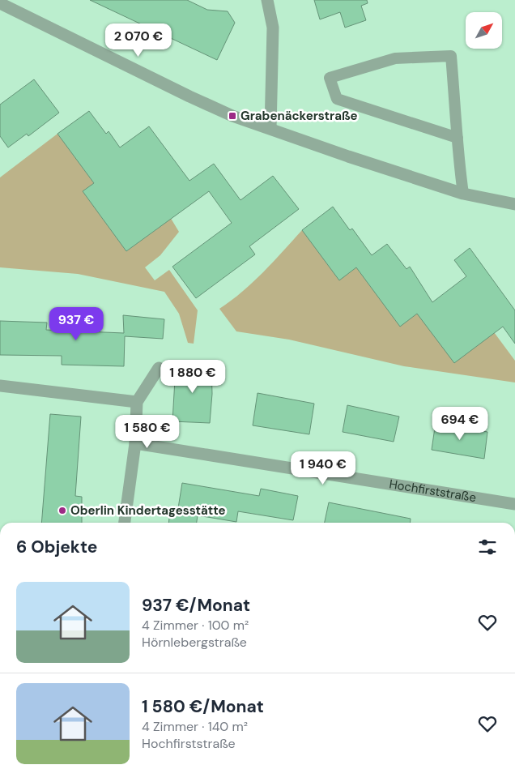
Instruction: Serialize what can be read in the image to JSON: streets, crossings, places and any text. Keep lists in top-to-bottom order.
{
  "streets": {
    "street": ["Hochfirststraße"]
  },
  "places": {
    "transit": ["Grabenäckerstraße"],
    "other": ["Oberlin Kindertagesstätte"]
  },
  "north": "top right",
  "page": {
    "price": [
      "2 070 €",
      "937 €",
      "1 880 €",
      "694 €",
      "1 580 €",
      "1 940 €"
    ],
    "heading": "6 Objekte",
    "list": [
      {
        "name": "937 €/Monat",
        "note": "4 Zimmer · 100 m² · Hörnlebergstraße"
      },
      {
        "name": "1 580 €/Monat",
        "note": "4 Zimmer · 140 m² · Hochfirststraße"
      }
    ]
  }
}
